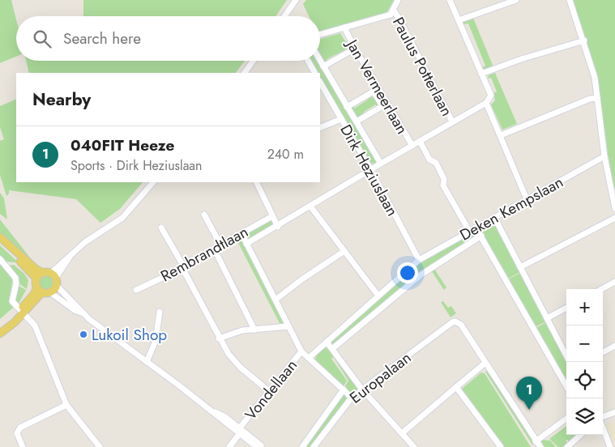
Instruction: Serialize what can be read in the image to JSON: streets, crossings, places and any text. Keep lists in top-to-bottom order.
{
  "streets": {
    "street": [
      "Paulus Potterlaan",
      "Jan Vermeerlaan",
      "Dirk Heziuslaan",
      "Deken Kempslaan",
      "Rembrandtlaan",
      "Europalaan",
      "Vondellaan"
    ]
  },
  "crossings": [
    ["Paulus Potterlaan", "Rembrandtlaan"],
    ["Jan Vermeerlaan", "Rembrandtlaan"],
    ["Dirk Heziuslaan", "Deken Kempslaan"],
    ["Dirk Heziuslaan", "Rembrandtlaan"]
  ],
  "places": ["Lukoil Shop"],
  "page": {
    "search": "Search here",
    "heading": "Nearby",
    "list": [
      {
        "mark": "1",
        "name": "040FIT Heeze",
        "note": "Sports · Dirk Heziuslaan",
        "value": "240 m"
      }
    ],
    "map_buttons": ["+", "−"],
    "pins": "1"
  }
}
